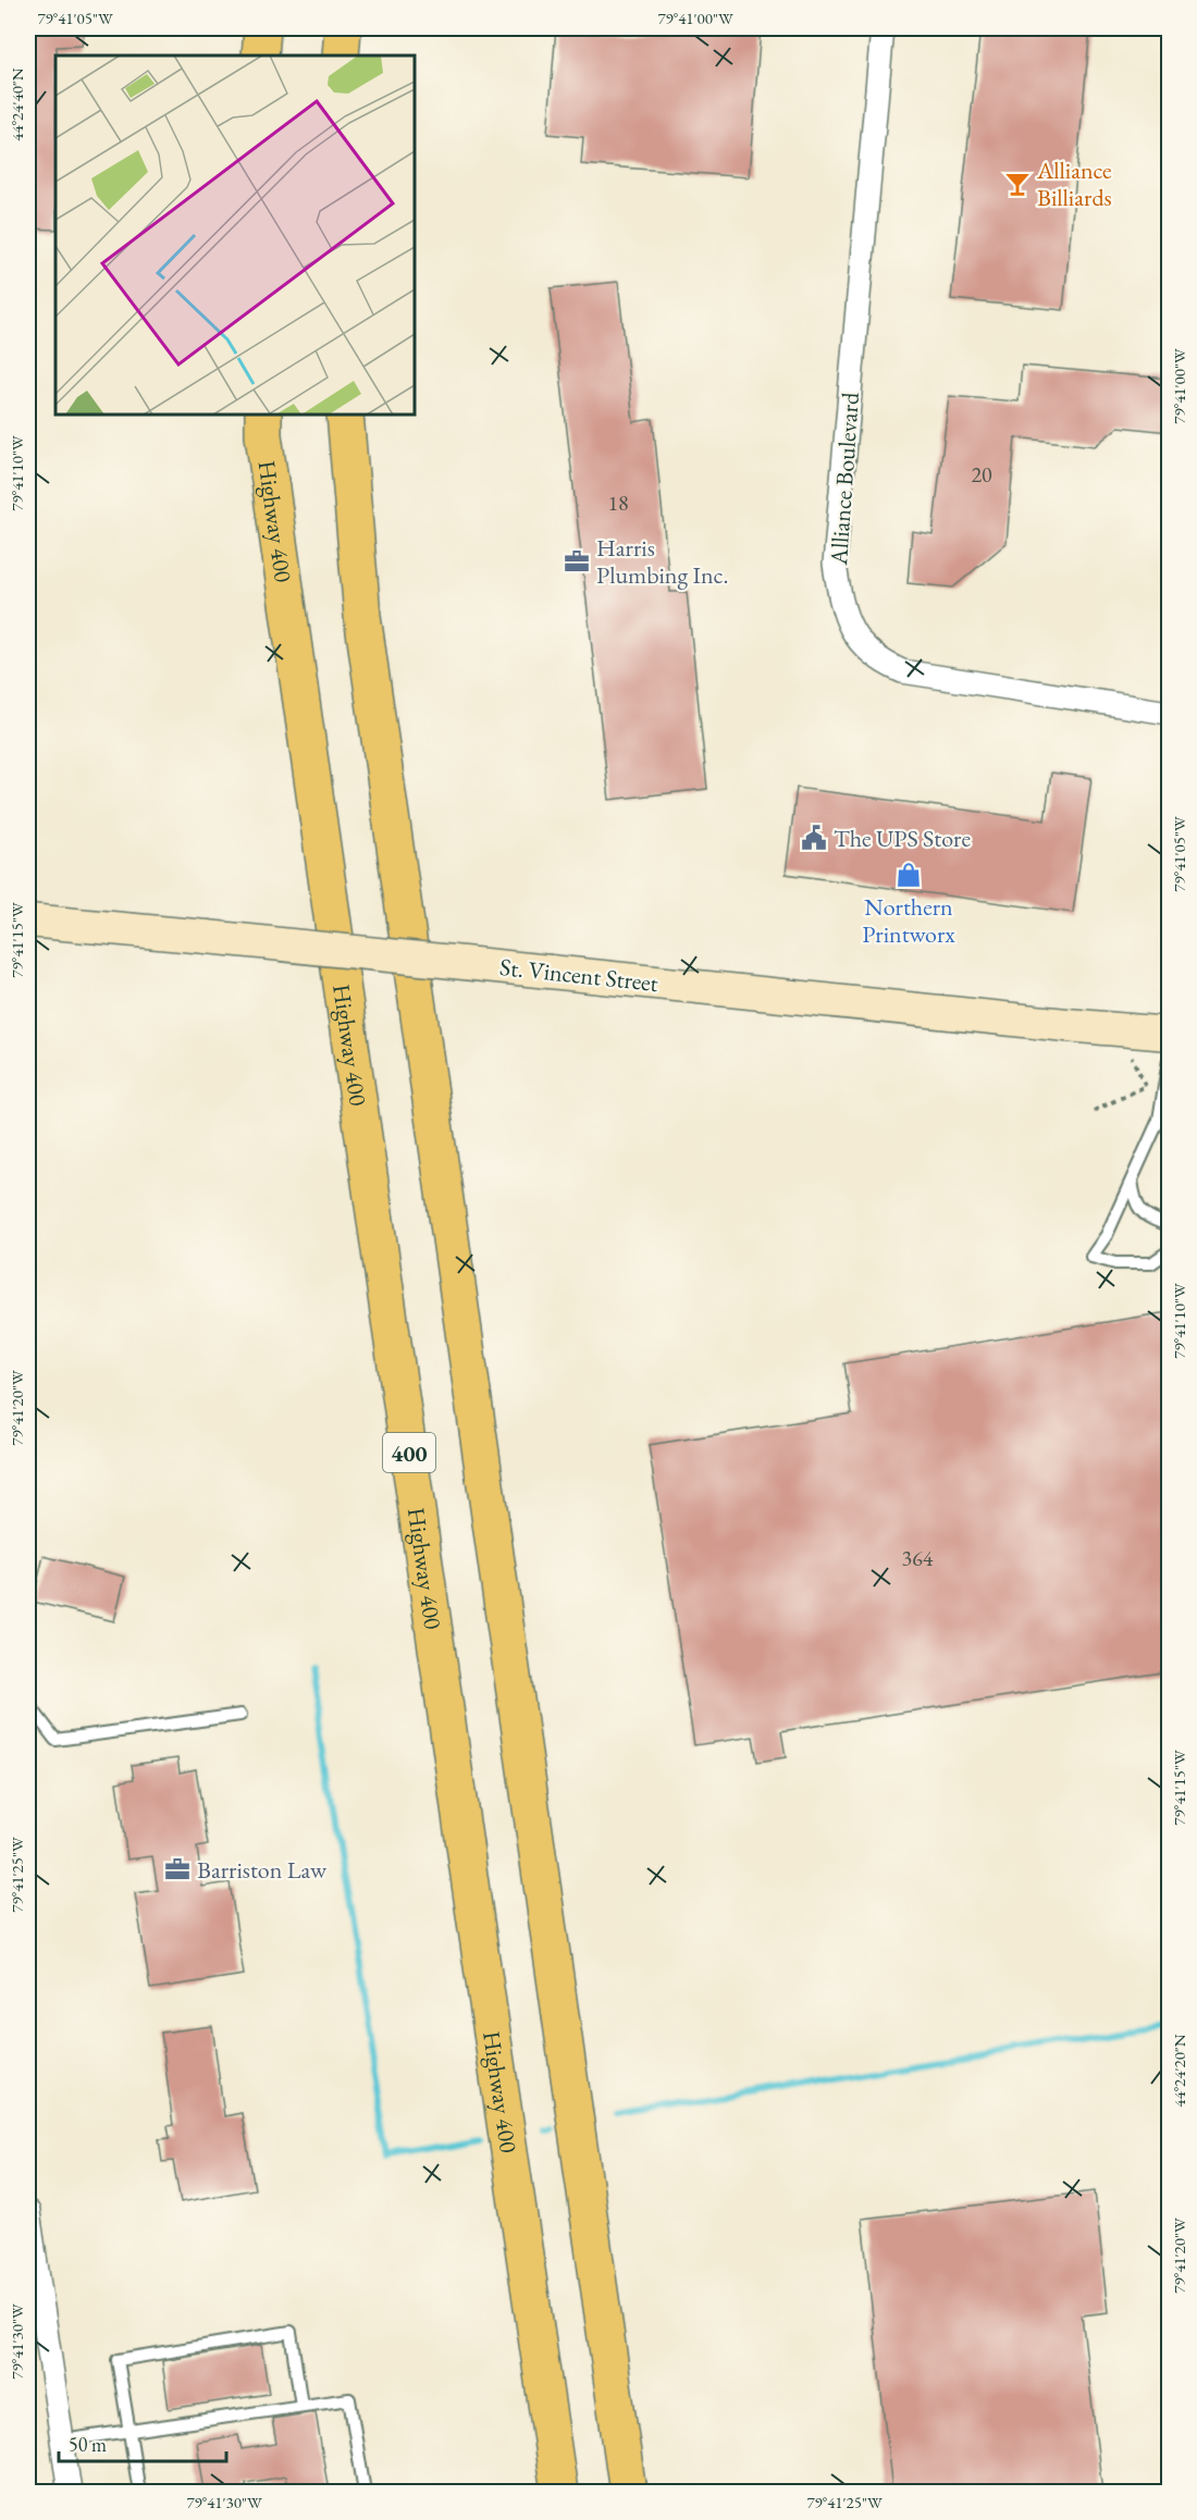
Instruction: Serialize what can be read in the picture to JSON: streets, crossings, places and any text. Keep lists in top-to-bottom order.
{
  "streets": {
    "highway": ["Highway 400", "400"],
    "main road": ["St. Vincent Street"],
    "street": ["Alliance Boulevard"]
  },
  "places": {
    "bar": ["Alliance Billiards"],
    "office": ["Harris Plumbing Inc.", "Barriston Law"],
    "public building": ["The UPS Store"],
    "shop": ["Northern Printworx"]
  },
  "house_numbers": ["20", "18", "364"],
  "scale_bar": "50 m",
  "coordinates": [
    "79°41'05\"W",
    "79°41'00\"W",
    "44°24'40\"N",
    "79°41'10\"W",
    "79°41'15\"W",
    "79°41'20\"W",
    "79°41'25\"W",
    "44°24'20\"N",
    "79°41'30\"W"
  ]
}
